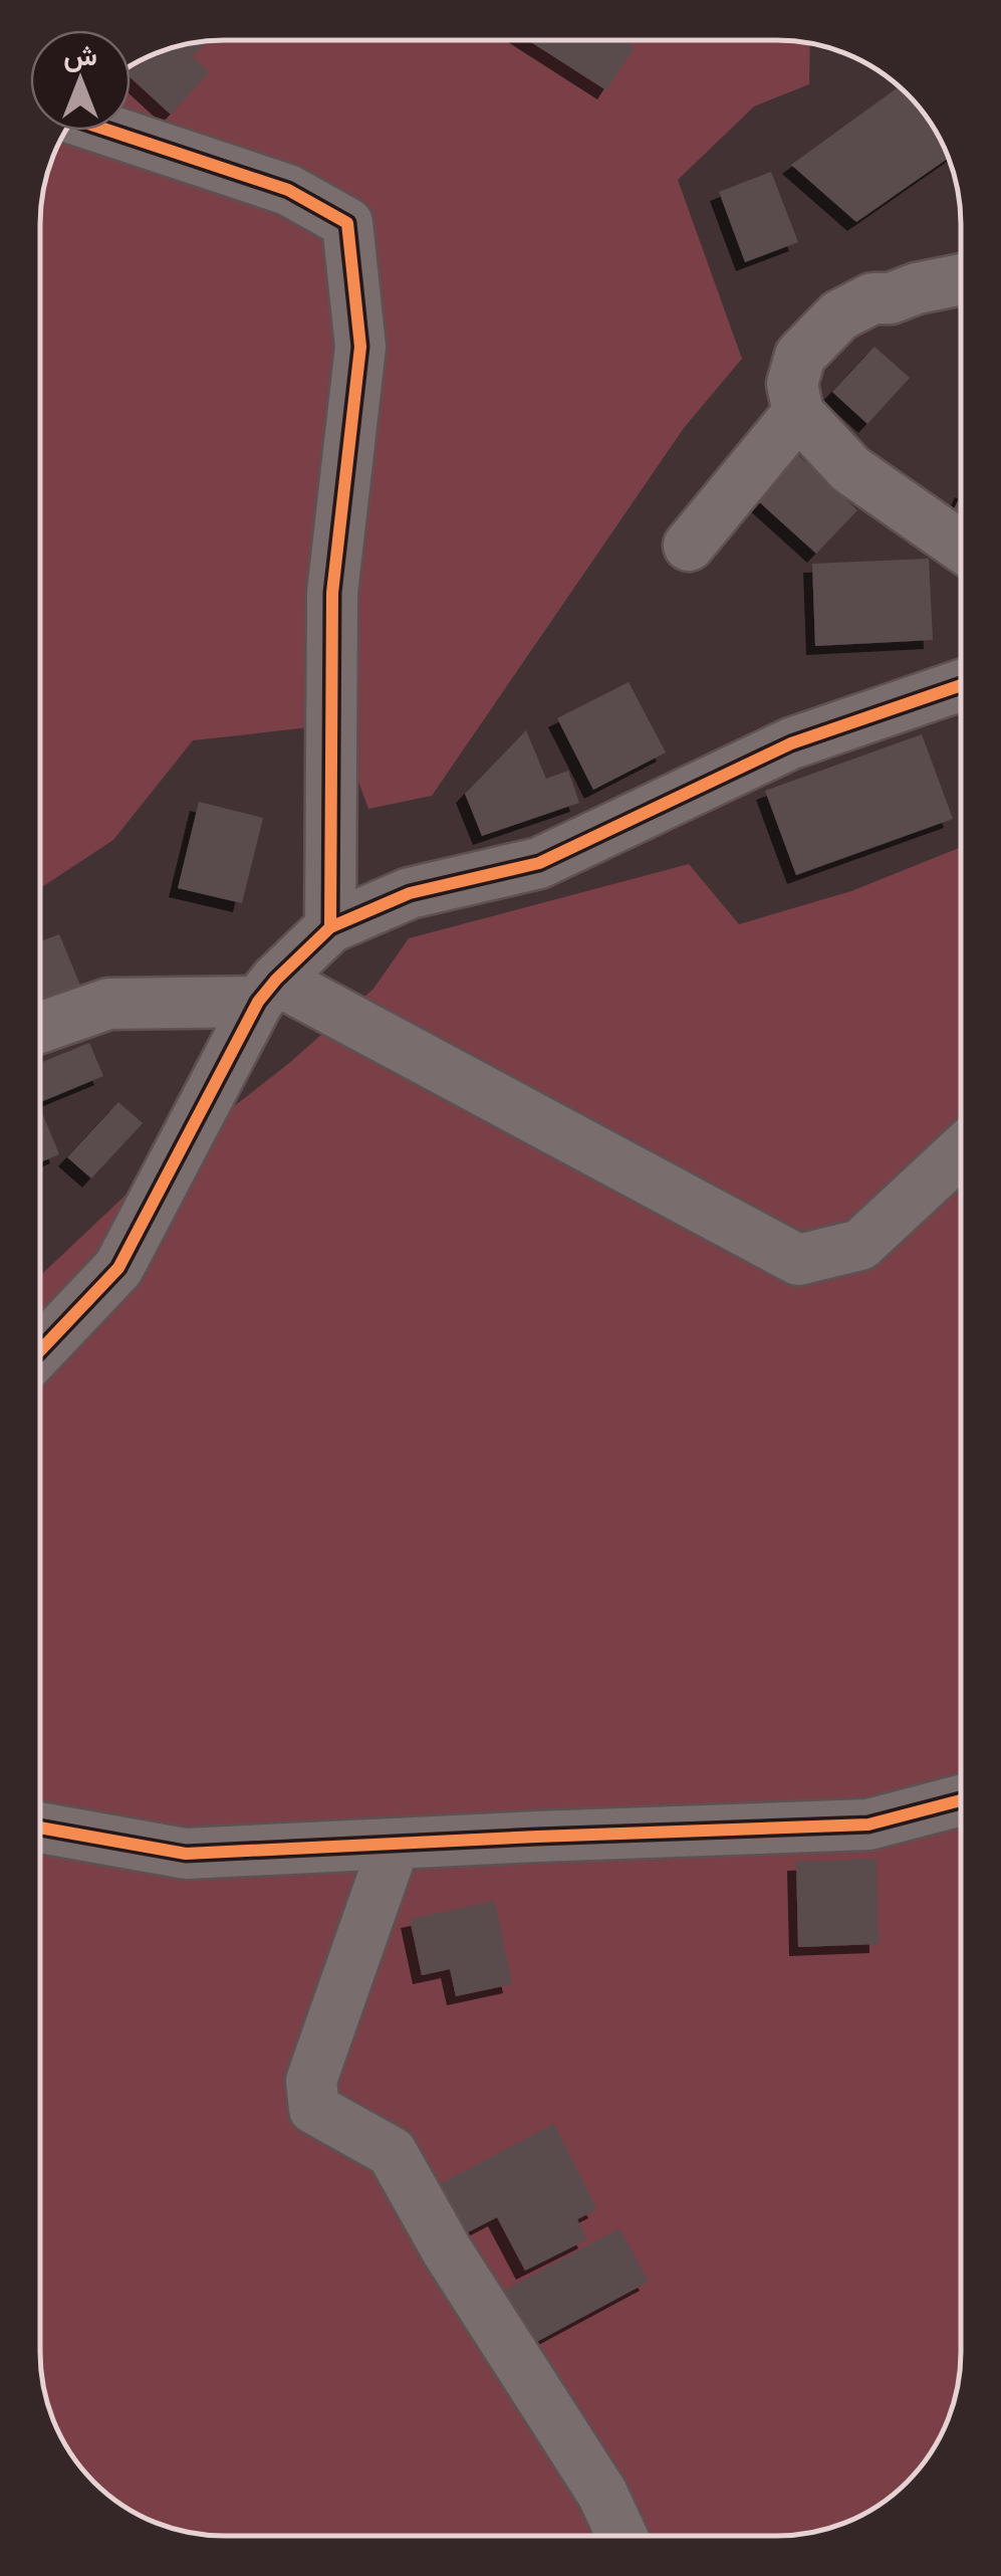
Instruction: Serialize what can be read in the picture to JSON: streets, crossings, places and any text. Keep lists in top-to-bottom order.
{
  "north": "top"
}
